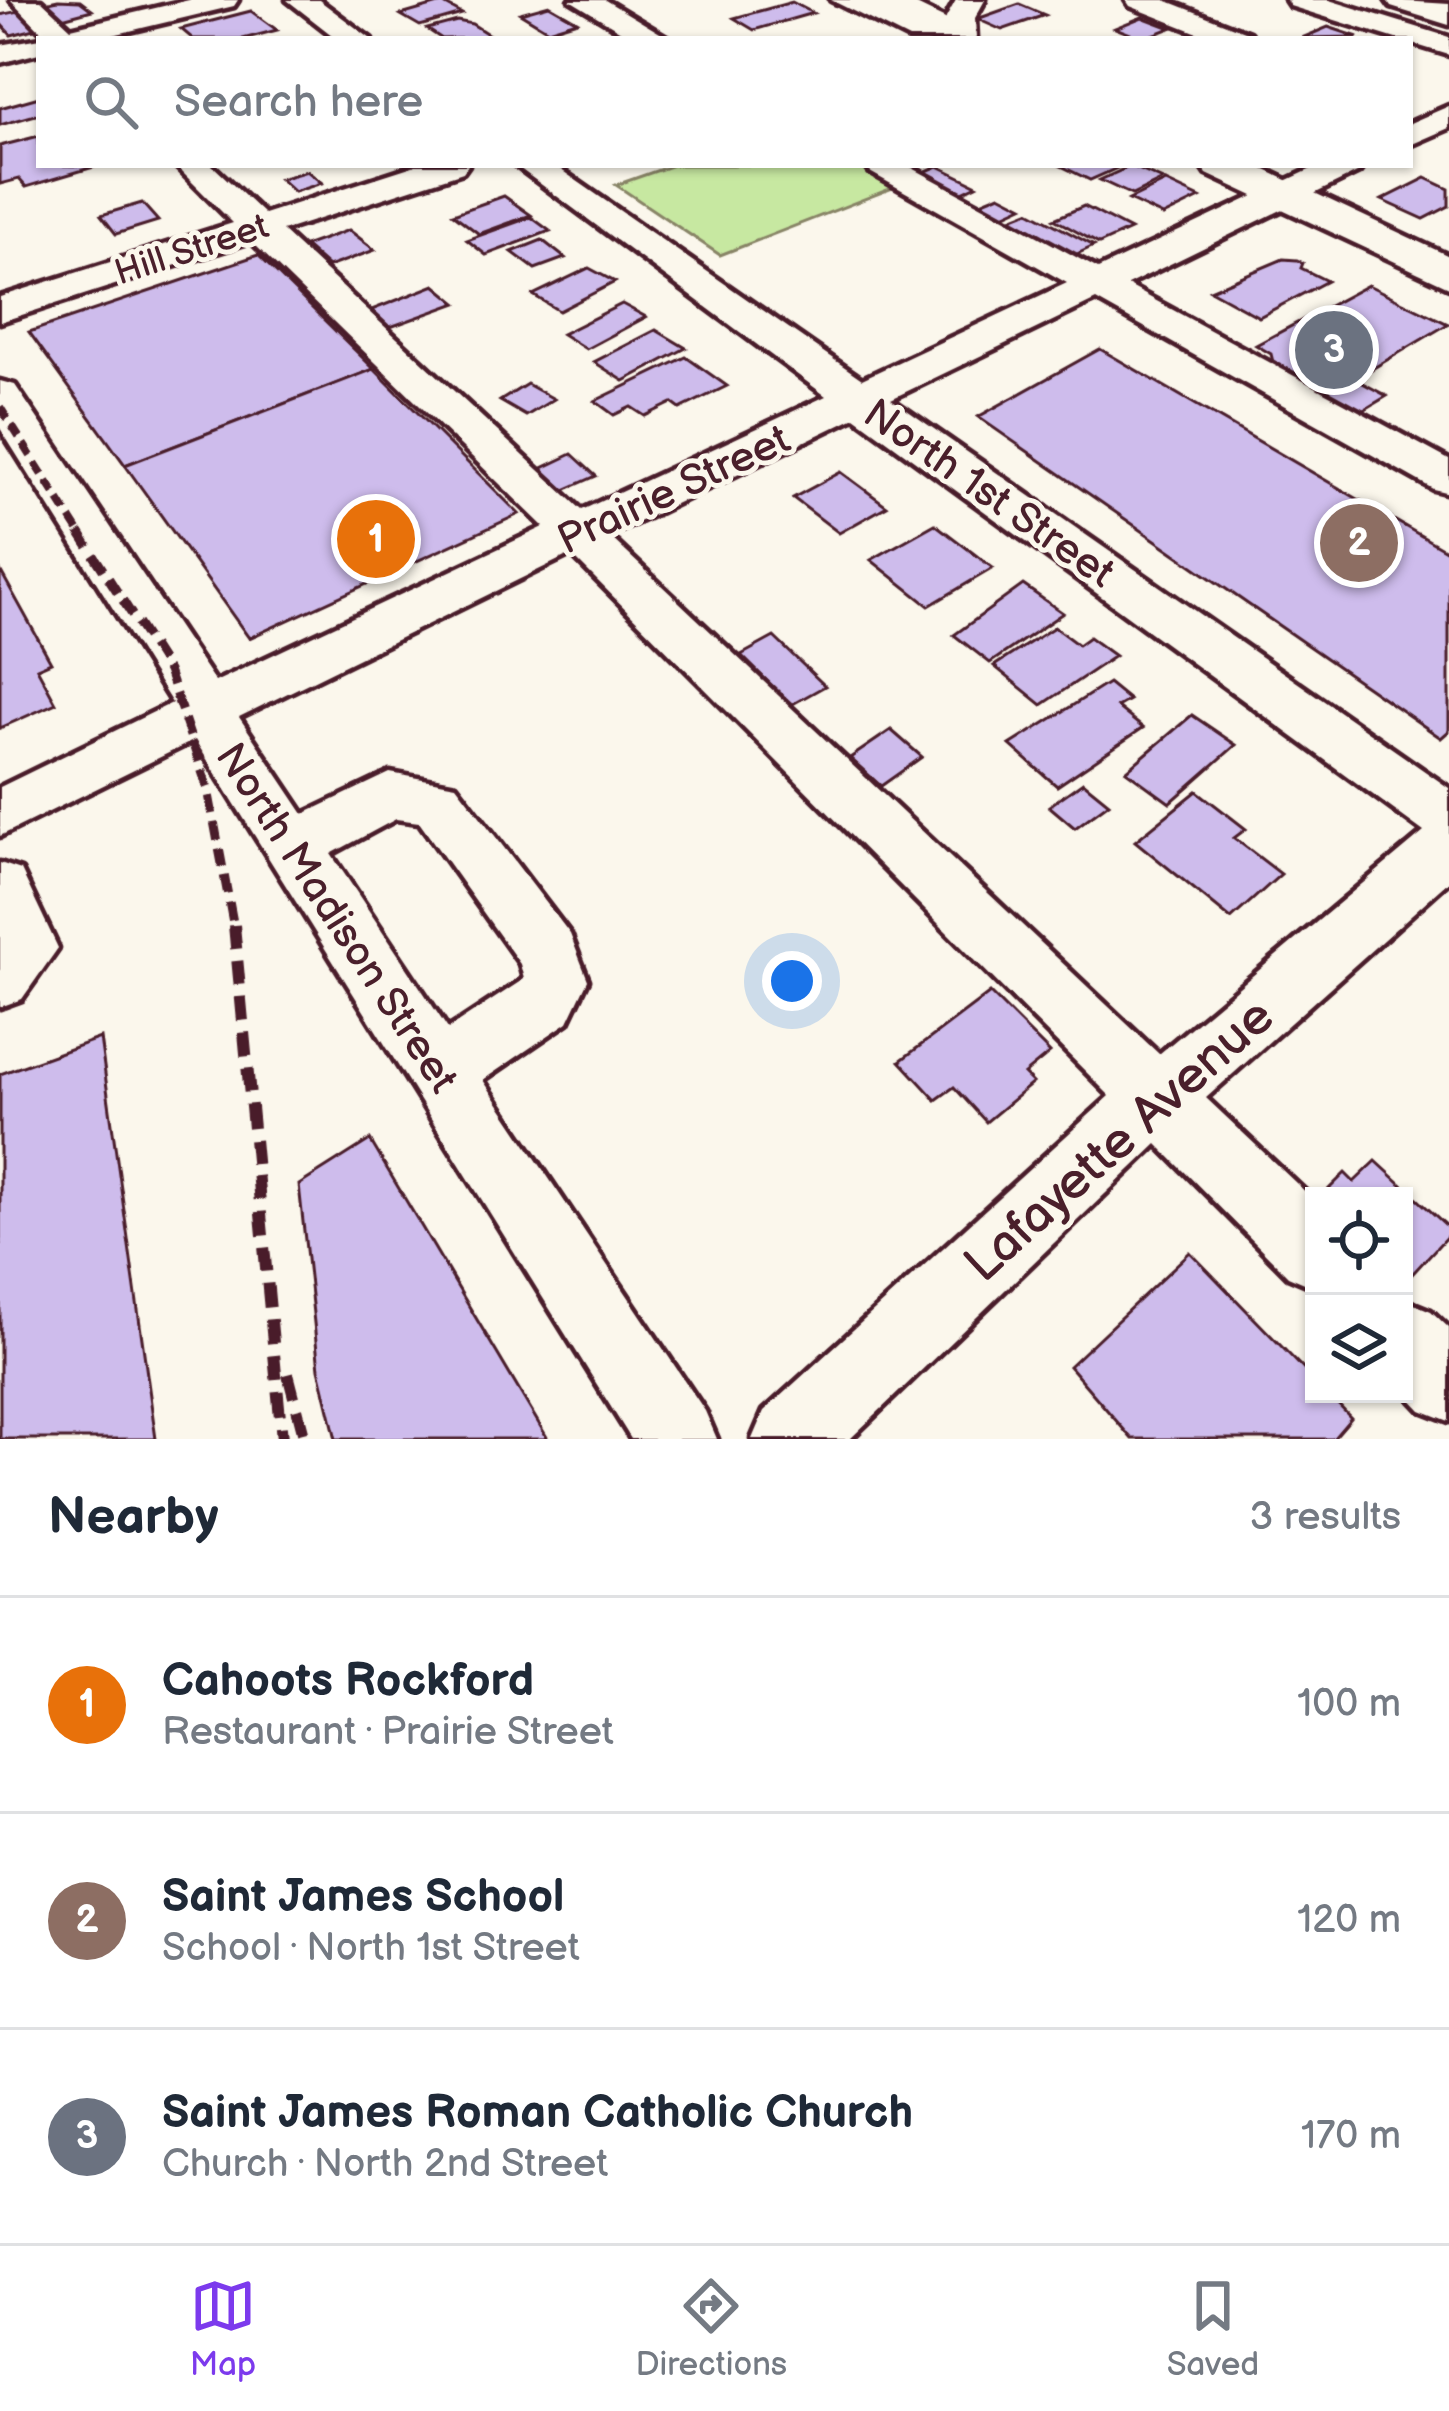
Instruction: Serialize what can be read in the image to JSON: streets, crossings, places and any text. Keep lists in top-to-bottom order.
{
  "streets": {
    "street": [
      "Hill Street",
      "Prairie Street",
      "North 1st Street",
      "North Madison Street",
      "Lafayette Avenue"
    ]
  },
  "crossings": [
    ["Prairie Street", "North 1st Street"],
    ["Prairie Street", "North Madison Street"]
  ],
  "page": {
    "search": "Search here",
    "pins": ["3", "1", "2"],
    "heading": ["Nearby", "3 results"],
    "list": [
      {
        "mark": "1",
        "name": "Cahoots Rockford",
        "note": "Restaurant · Prairie Street",
        "value": "100 m"
      },
      {
        "mark": "2",
        "name": "Saint James School",
        "note": "School · North 1st Street",
        "value": "120 m"
      },
      {
        "mark": "3",
        "name": "Saint James Roman Catholic Church",
        "note": "Church · North 2nd Street",
        "value": "170 m"
      }
    ],
    "nav": ["Map", "Directions", "Saved"]
  }
}
